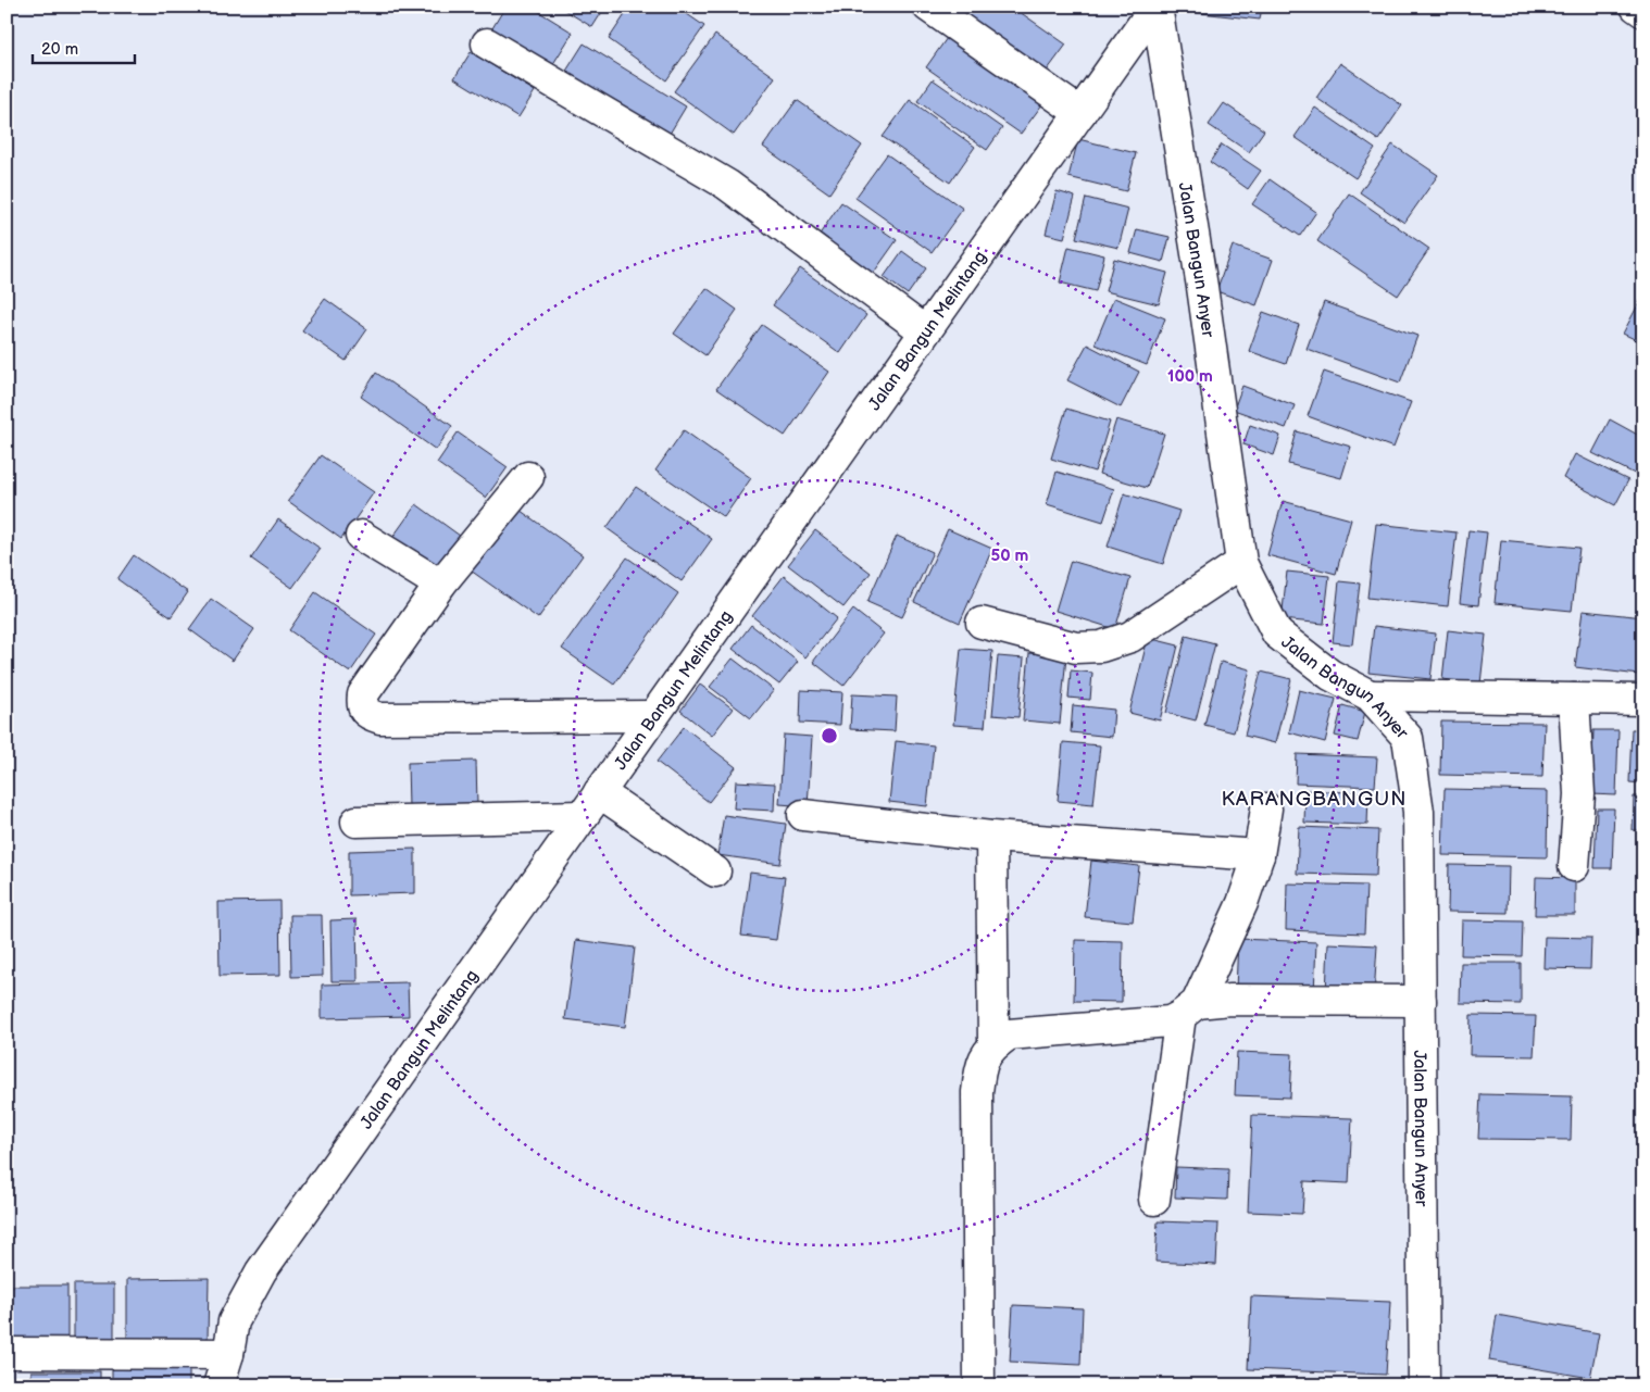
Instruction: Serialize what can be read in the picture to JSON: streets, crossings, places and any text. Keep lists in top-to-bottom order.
{
  "streets": {
    "street": ["Jalan Bangun Anyer", "Jalan Bangun Melintang"]
  },
  "crossings": [
    ["Jalan Bangun Anyer", "Jalan Bangun Melintang"]
  ],
  "districts": ["KARANGBANGUN"],
  "scale_bar": "20 m",
  "rings": ["100 m", "50 m"]
}
